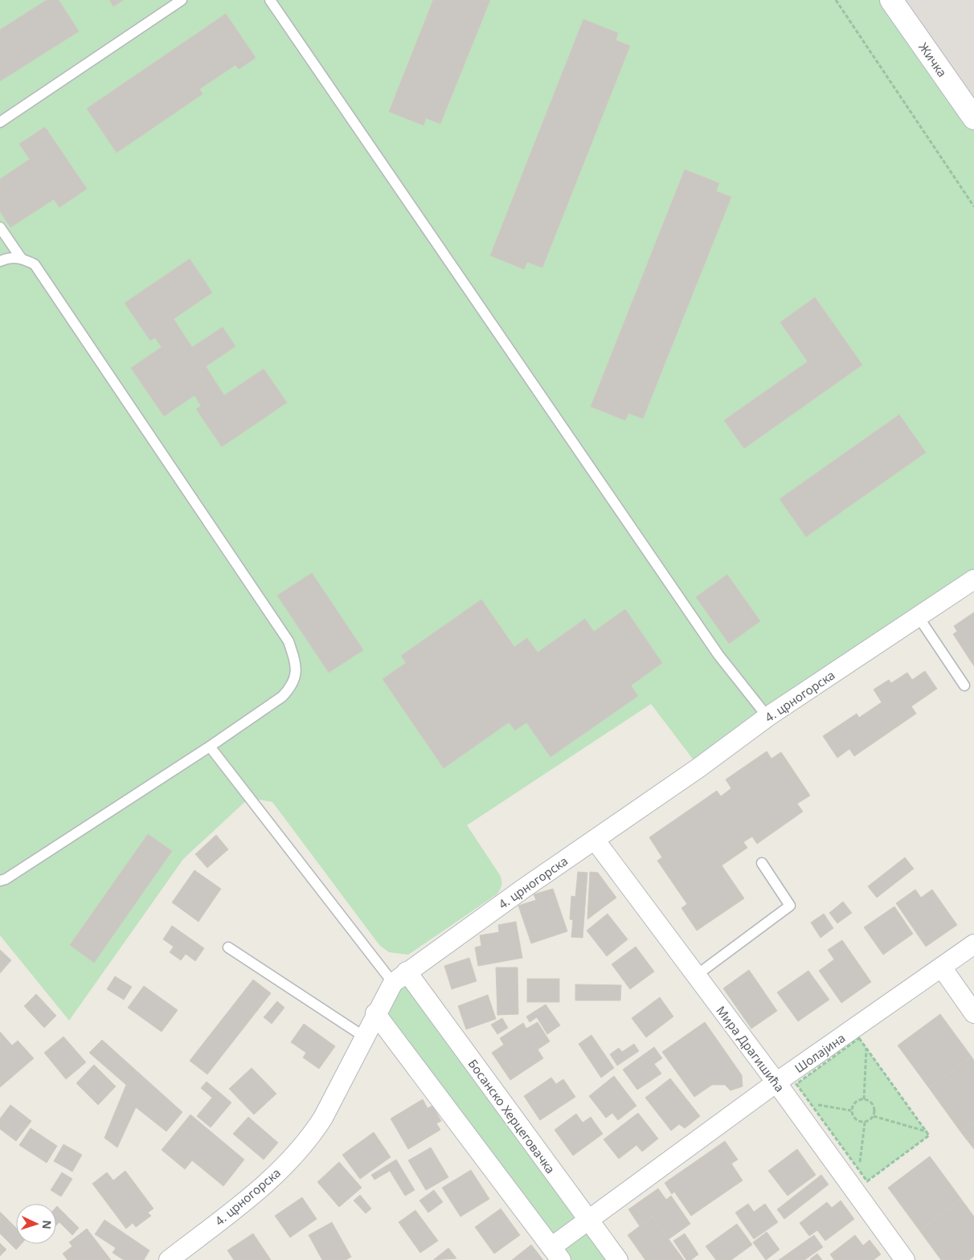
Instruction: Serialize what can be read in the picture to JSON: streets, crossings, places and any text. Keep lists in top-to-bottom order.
{
  "streets": {
    "main road": ["Жичка"],
    "street": [
      "4. црногорска",
      "Мира Драгишића",
      "Шолајина",
      "Босанско Херцеговачка"
    ]
  },
  "crossings": [
    ["4. црногорска", "Мира Драгишића"],
    ["4. црногорска", "Босанско Херцеговачка"],
    ["Мира Драгишића", "Шолајина"],
    ["Шолајина", "Босанско Херцеговачка"]
  ],
  "north": "right"
}
